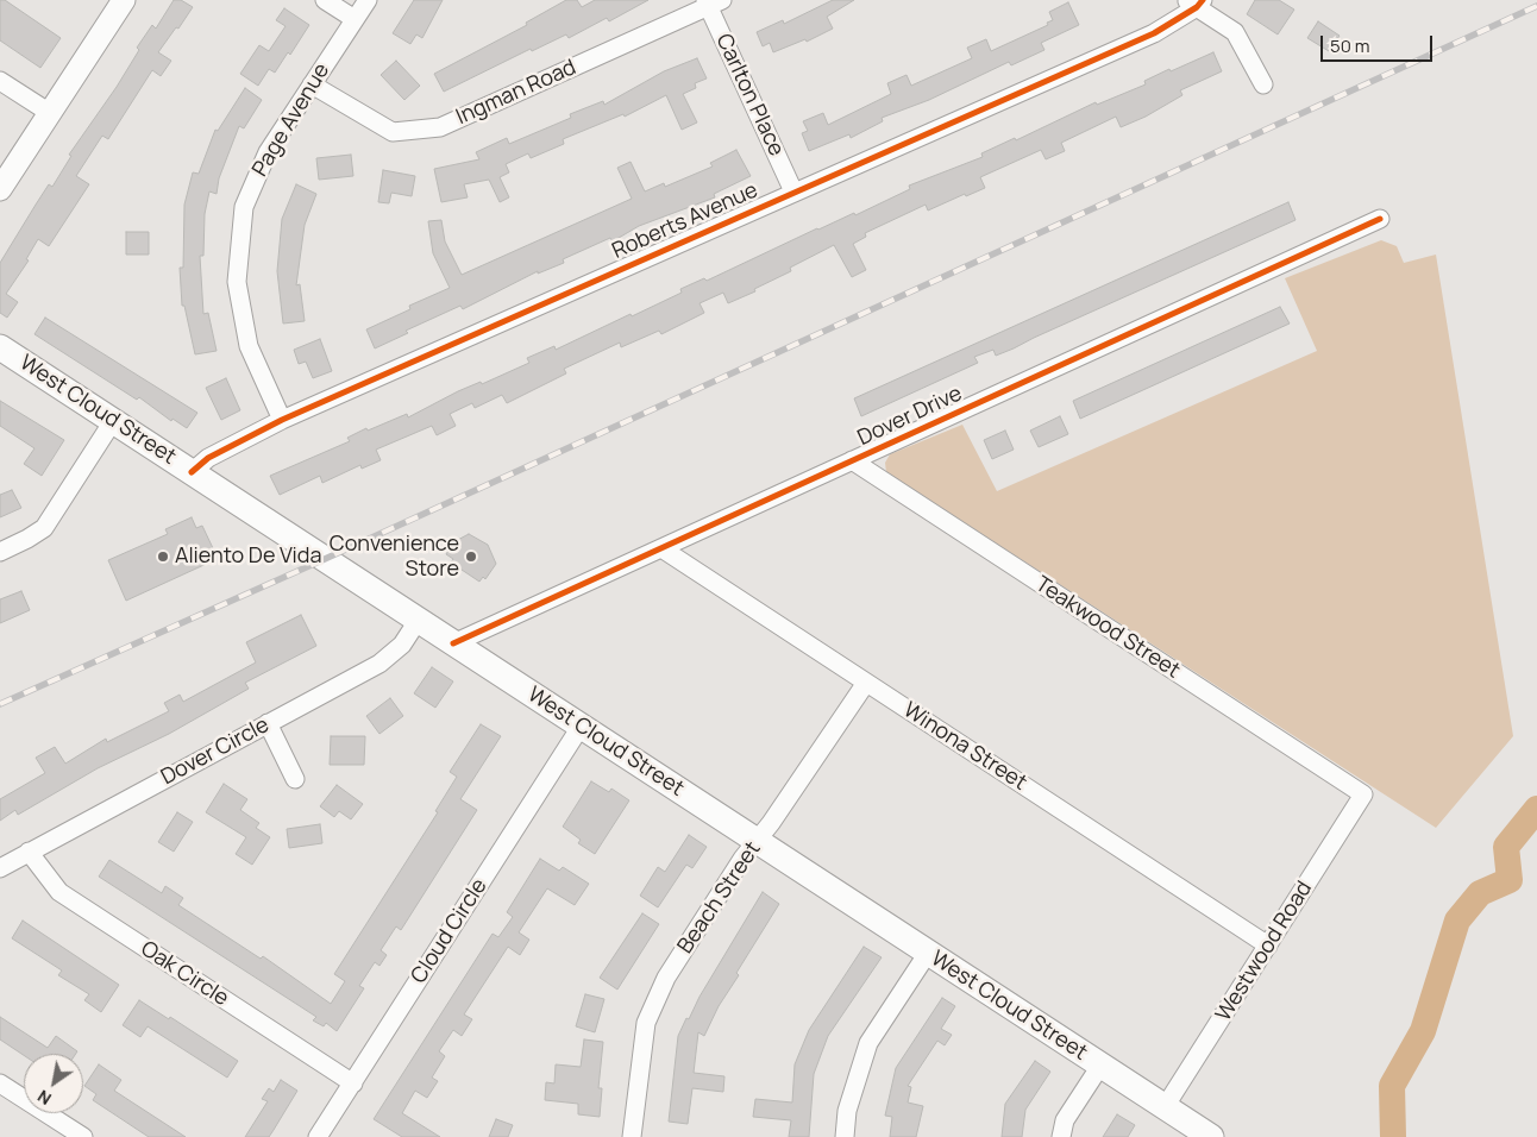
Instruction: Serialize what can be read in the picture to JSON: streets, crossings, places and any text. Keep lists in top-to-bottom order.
{
  "streets": {
    "main road": ["West Cloud Street"],
    "street": [
      "Ingman Road",
      "Carlton Place",
      "Page Avenue",
      "Roberts Avenue",
      "Dover Drive",
      "Teakwood Street",
      "Winona Street",
      "Dover Circle",
      "Beach Street",
      "Cloud Circle",
      "Westwood Road",
      "Oak Circle"
    ]
  },
  "crossings": [
    ["Ingman Road", "Carlton Place"],
    ["Ingman Road", "Page Avenue"],
    ["Carlton Place", "Roberts Avenue"],
    ["Page Avenue", "Roberts Avenue"],
    ["Roberts Avenue", "West Cloud Street"],
    ["West Cloud Street", "Dover Drive"],
    ["West Cloud Street", "Dover Circle"],
    ["West Cloud Street", "Beach Street"],
    ["West Cloud Street", "Cloud Circle"],
    ["West Cloud Street", "Westwood Road"],
    ["Dover Drive", "Teakwood Street"],
    ["Dover Drive", "Winona Street"],
    ["Teakwood Street", "Westwood Road"],
    ["Winona Street", "Beach Street"],
    ["Winona Street", "Westwood Road"],
    ["Dover Circle", "Oak Circle"],
    ["Cloud Circle", "Oak Circle"]
  ],
  "places": ["Aliento De Vida", "Convenience Store"],
  "scale_bar": "50 m",
  "north": "bottom left"
}
